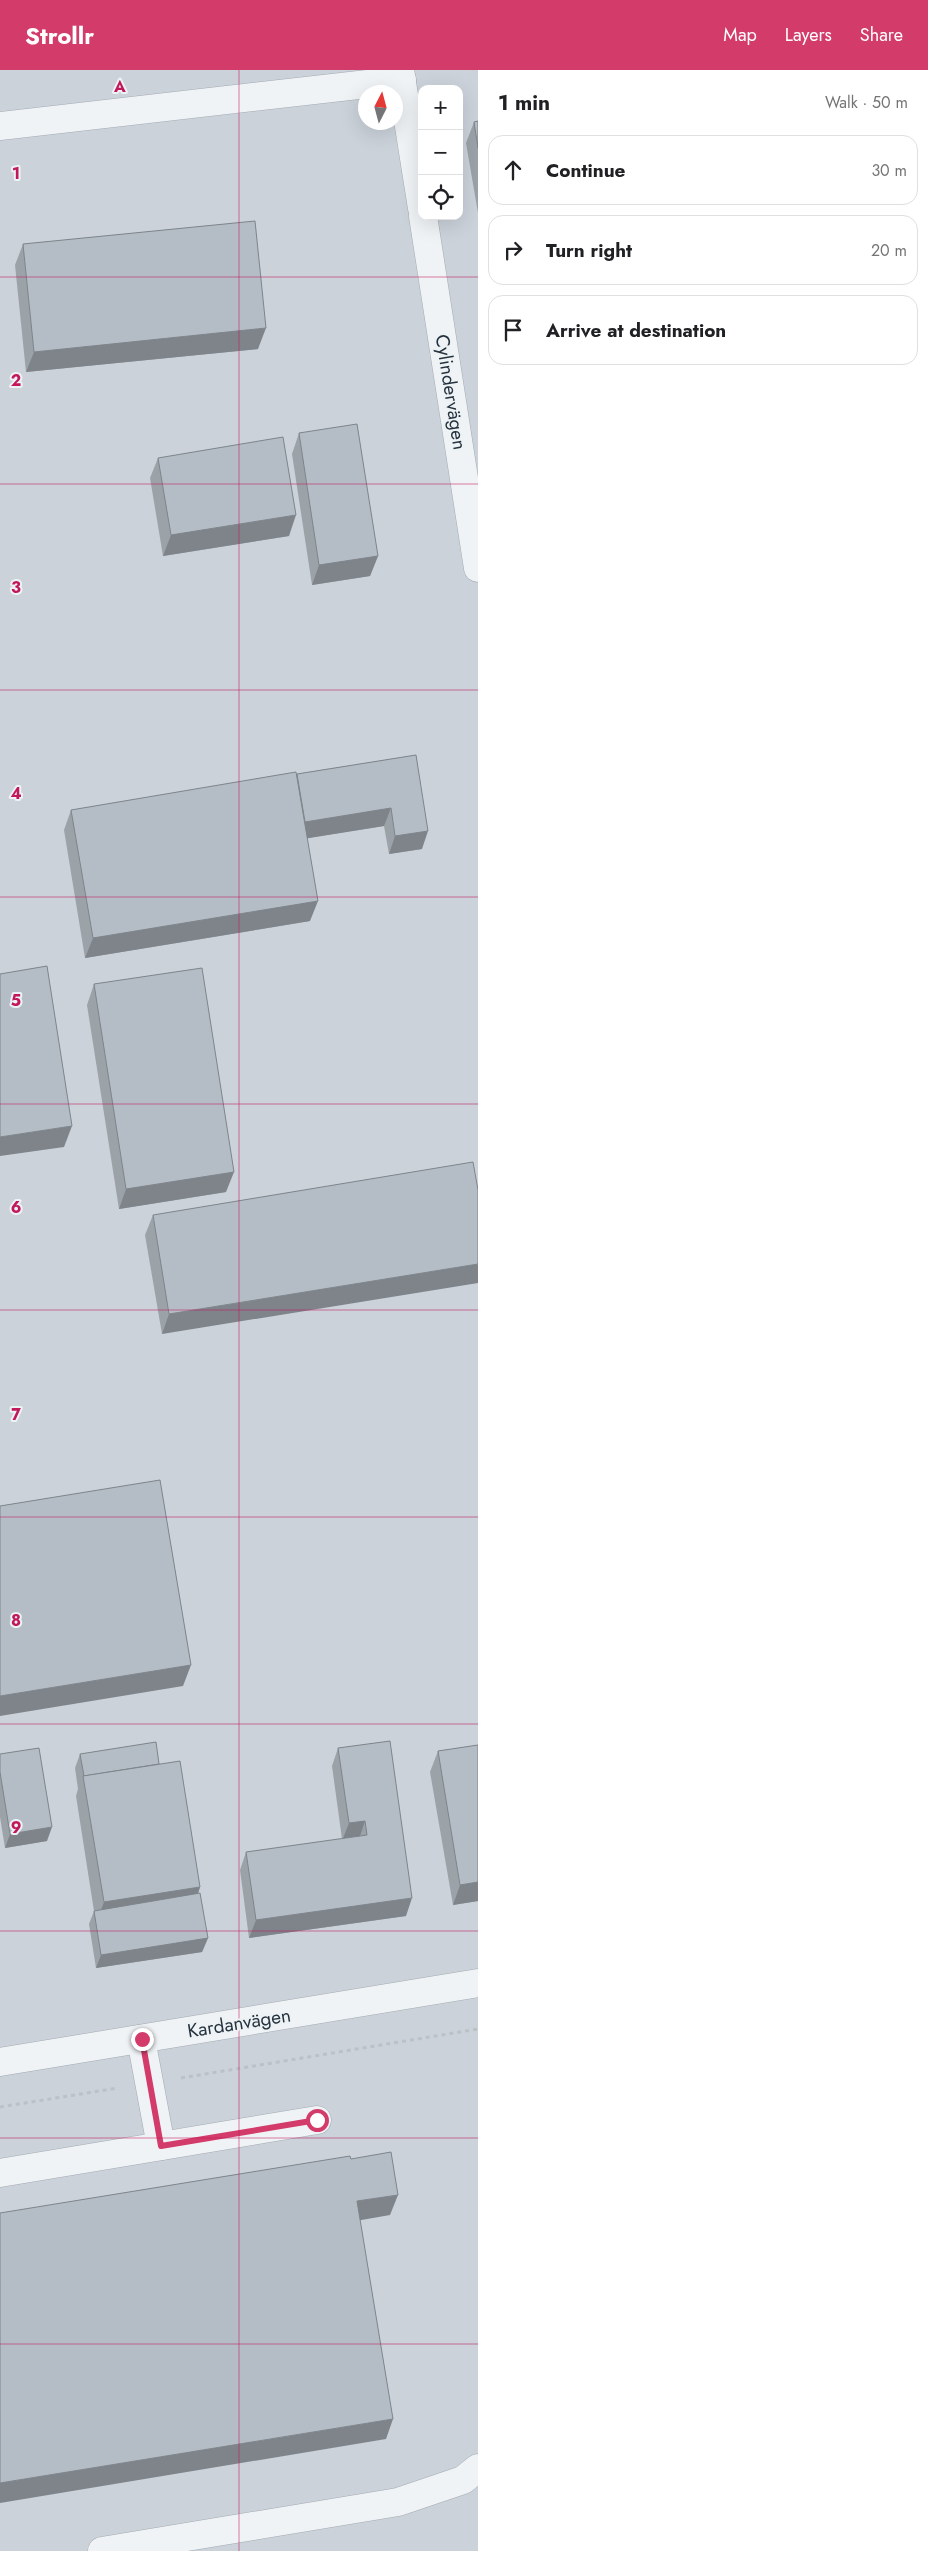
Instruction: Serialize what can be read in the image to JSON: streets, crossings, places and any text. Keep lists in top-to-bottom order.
{
  "streets": {
    "street": ["Cylindervägen", "Kardanvägen"]
  },
  "north": "top",
  "page": {
    "header": "Strollr",
    "nav": ["Map", "Layers", "Share"],
    "heading": ["1 min", "Walk · 50 m"],
    "map_buttons": ["+", "−"],
    "list": [
      ["Continue", "30 m"],
      ["Turn right", "20 m"],
      "Arrive at destination"
    ]
  },
  "grid": {
    "columns": ["A"],
    "rows": [
      "1",
      "2",
      "3",
      "4",
      "5",
      "6",
      "7",
      "8",
      "9"
    ]
  }
}
